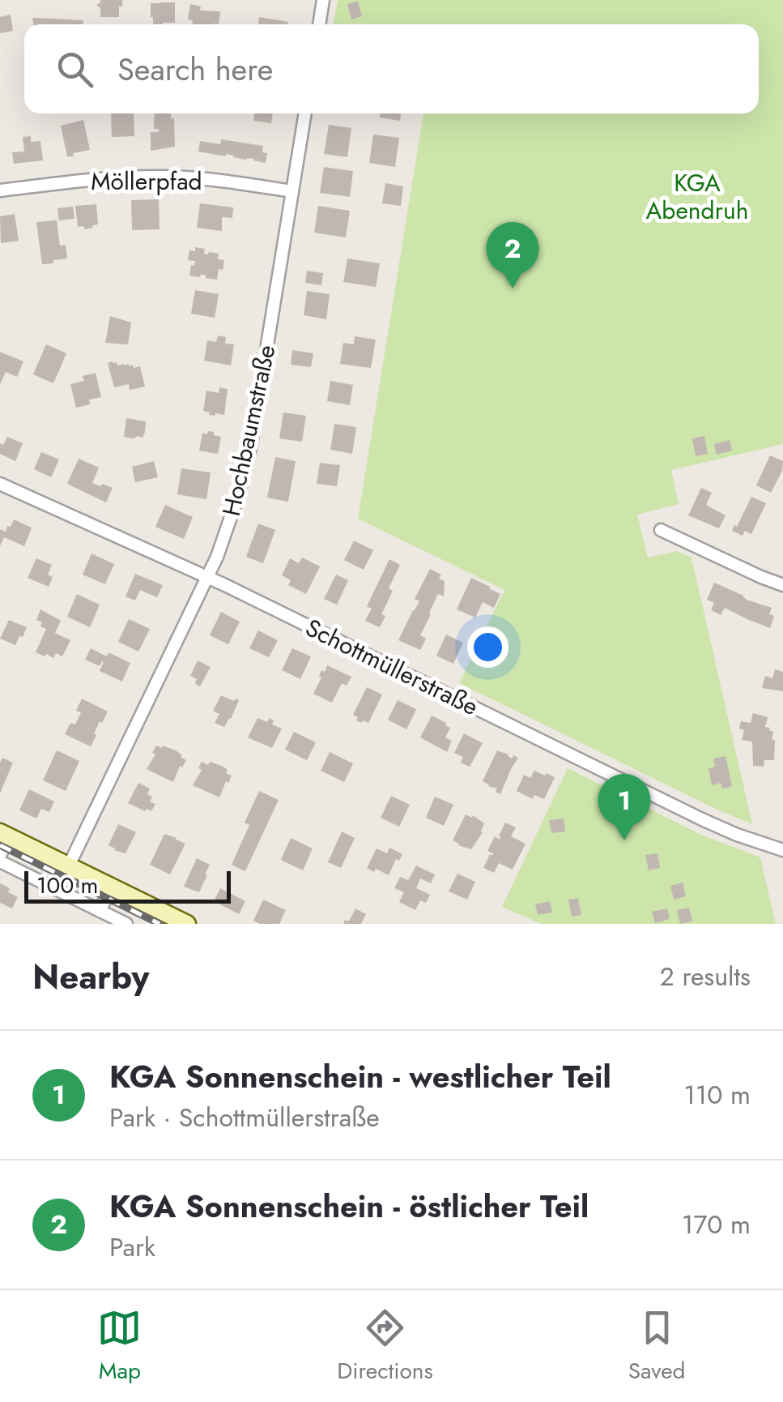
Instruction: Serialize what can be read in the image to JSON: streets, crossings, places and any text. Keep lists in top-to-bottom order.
{
  "streets": {
    "street": ["Möllerpfad", "Hochbaumstraße", "Schottmüllerstraße"]
  },
  "crossings": [
    ["Möllerpfad", "Hochbaumstraße"],
    ["Hochbaumstraße", "Schottmüllerstraße"]
  ],
  "parks": ["KGA Abendruh"],
  "scale_bar": "100 m",
  "page": {
    "search": "Search here",
    "pins": ["2", "1"],
    "scale": "100 m",
    "heading": ["Nearby", "2 results"],
    "list": [
      {
        "mark": "1",
        "name": "KGA Sonnenschein - westlicher Teil",
        "note": "Park · Schottmüllerstraße",
        "value": "110 m"
      },
      {
        "mark": "2",
        "name": "KGA Sonnenschein - östlicher Teil",
        "note": "Park",
        "value": "170 m"
      }
    ],
    "nav": ["Map", "Directions", "Saved"]
  }
}
